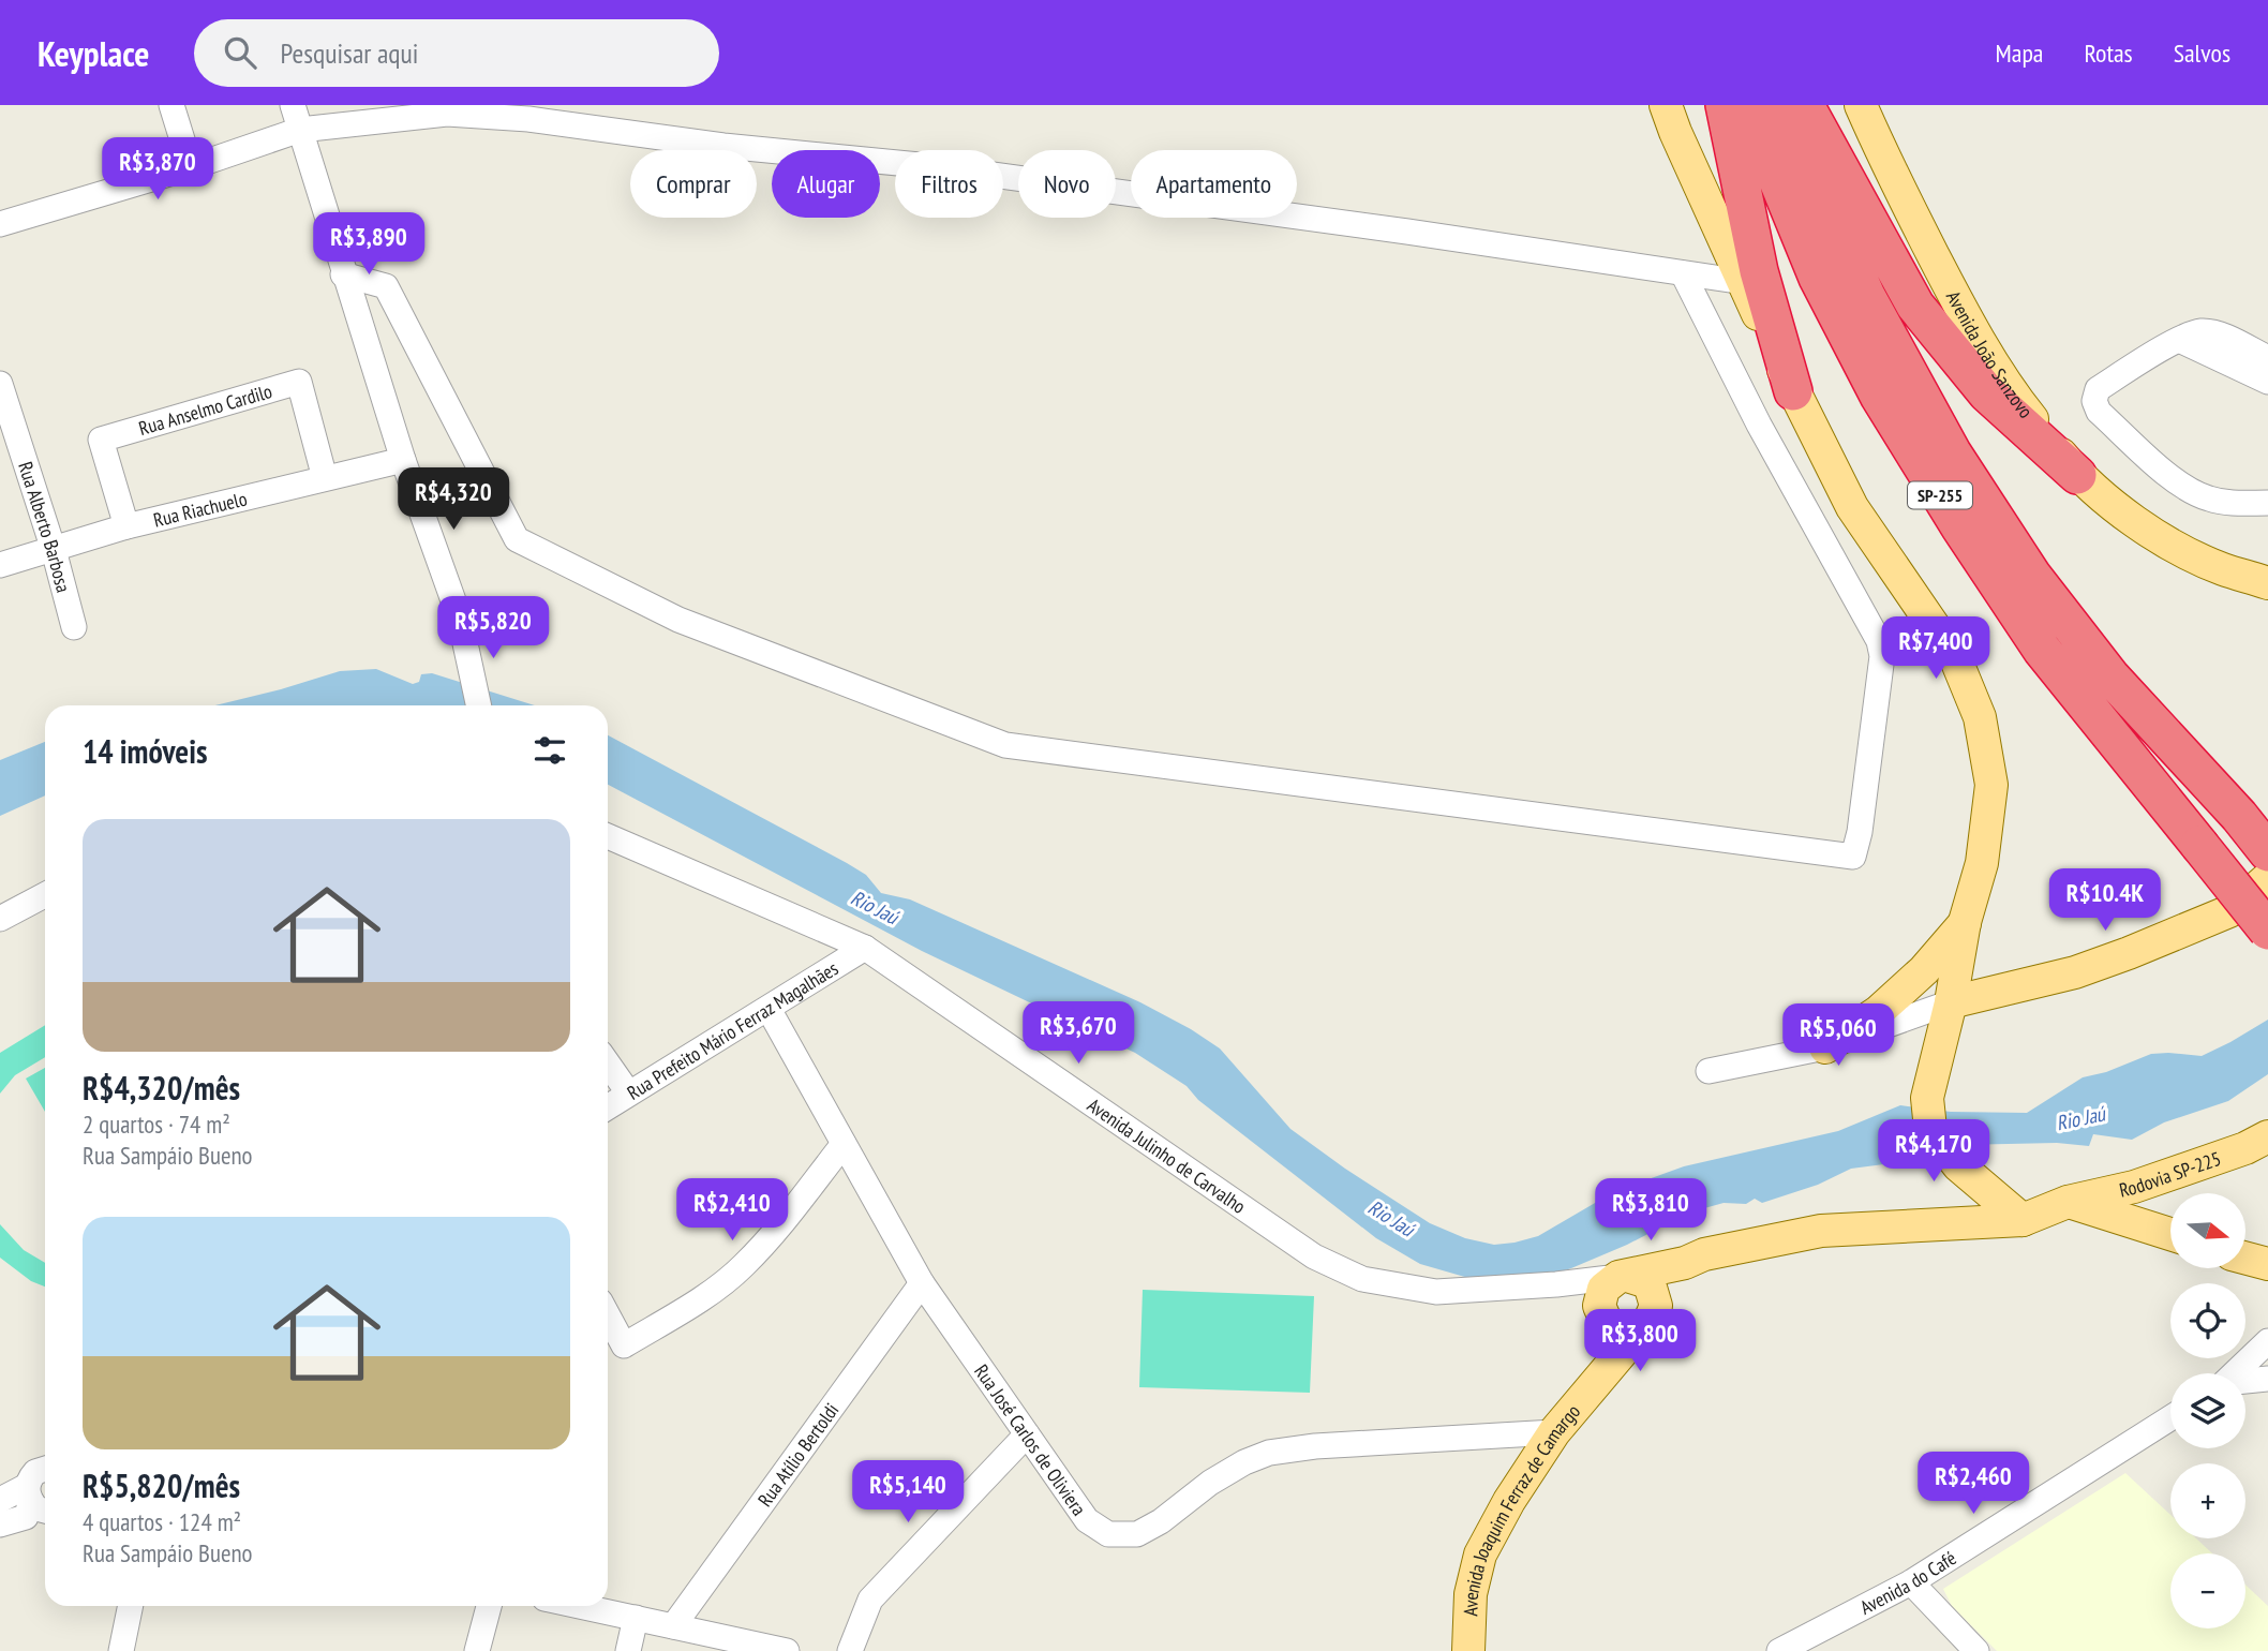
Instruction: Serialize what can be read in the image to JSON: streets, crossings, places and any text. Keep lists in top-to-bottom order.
{
  "streets": {
    "highway": ["SP-255"],
    "main road": [
      "Avenida João Sanzovo",
      "Avenida Julinho de Carvalho",
      "Rodovia SP-225",
      "Avenida Joaquim Ferraz de Camargo"
    ],
    "street": [
      "Rua Anselmo Cardilo",
      "Rua Riachuelo",
      "Rua Alberto Barbosa",
      "Rua Prefeito Mário Ferraz Magalhães",
      "Rua José Carlos de Oliviera",
      "Rua Atílio Bertoldi",
      "Avenida do Café"
    ]
  },
  "crossings": [
    ["Rua Anselmo Cardilo", "Rua Riachuelo"],
    ["Rua Riachuelo", "Rua Alberto Barbosa"],
    ["Rua Prefeito Mário Ferraz Magalhães", "Avenida Julinho de Carvalho"],
    ["Rua Prefeito Mário Ferraz Magalhães", "Rua José Carlos de Oliviera"],
    ["Avenida Julinho de Carvalho", "Avenida Joaquim Ferraz de Camargo"],
    ["Rua José Carlos de Oliviera", "Rua Atílio Bertoldi"],
    ["Rua José Carlos de Oliviera", "Avenida Joaquim Ferraz de Camargo"]
  ],
  "water": ["Rio Jaú"],
  "north": "right",
  "page": {
    "header": "Keyplace",
    "search": "Pesquisar aqui",
    "nav": ["Mapa", "Rotas", "Salvos"],
    "price": [
      "R$3,870",
      "R$3,890",
      "R$4,320",
      "R$5,820",
      "R$7,400",
      "R$10.4K",
      "R$3,670",
      "R$5,060",
      "R$4,170",
      "R$2,410",
      "R$3,810",
      "R$3,800",
      "R$2,460",
      "R$5,140"
    ],
    "chip": [
      "Comprar",
      "Alugar",
      "Filtros",
      "Novo",
      "Apartamento"
    ],
    "heading": "14 imóveis",
    "list": [
      {
        "name": "R$4,320/mês",
        "note": "2 quartos · 74 m² · Rua Sampáio Bueno"
      },
      {
        "name": "R$5,820/mês",
        "note": "4 quartos · 124 m² · Rua Sampáio Bueno"
      }
    ],
    "map_buttons": ["+", "−"]
  }
}
